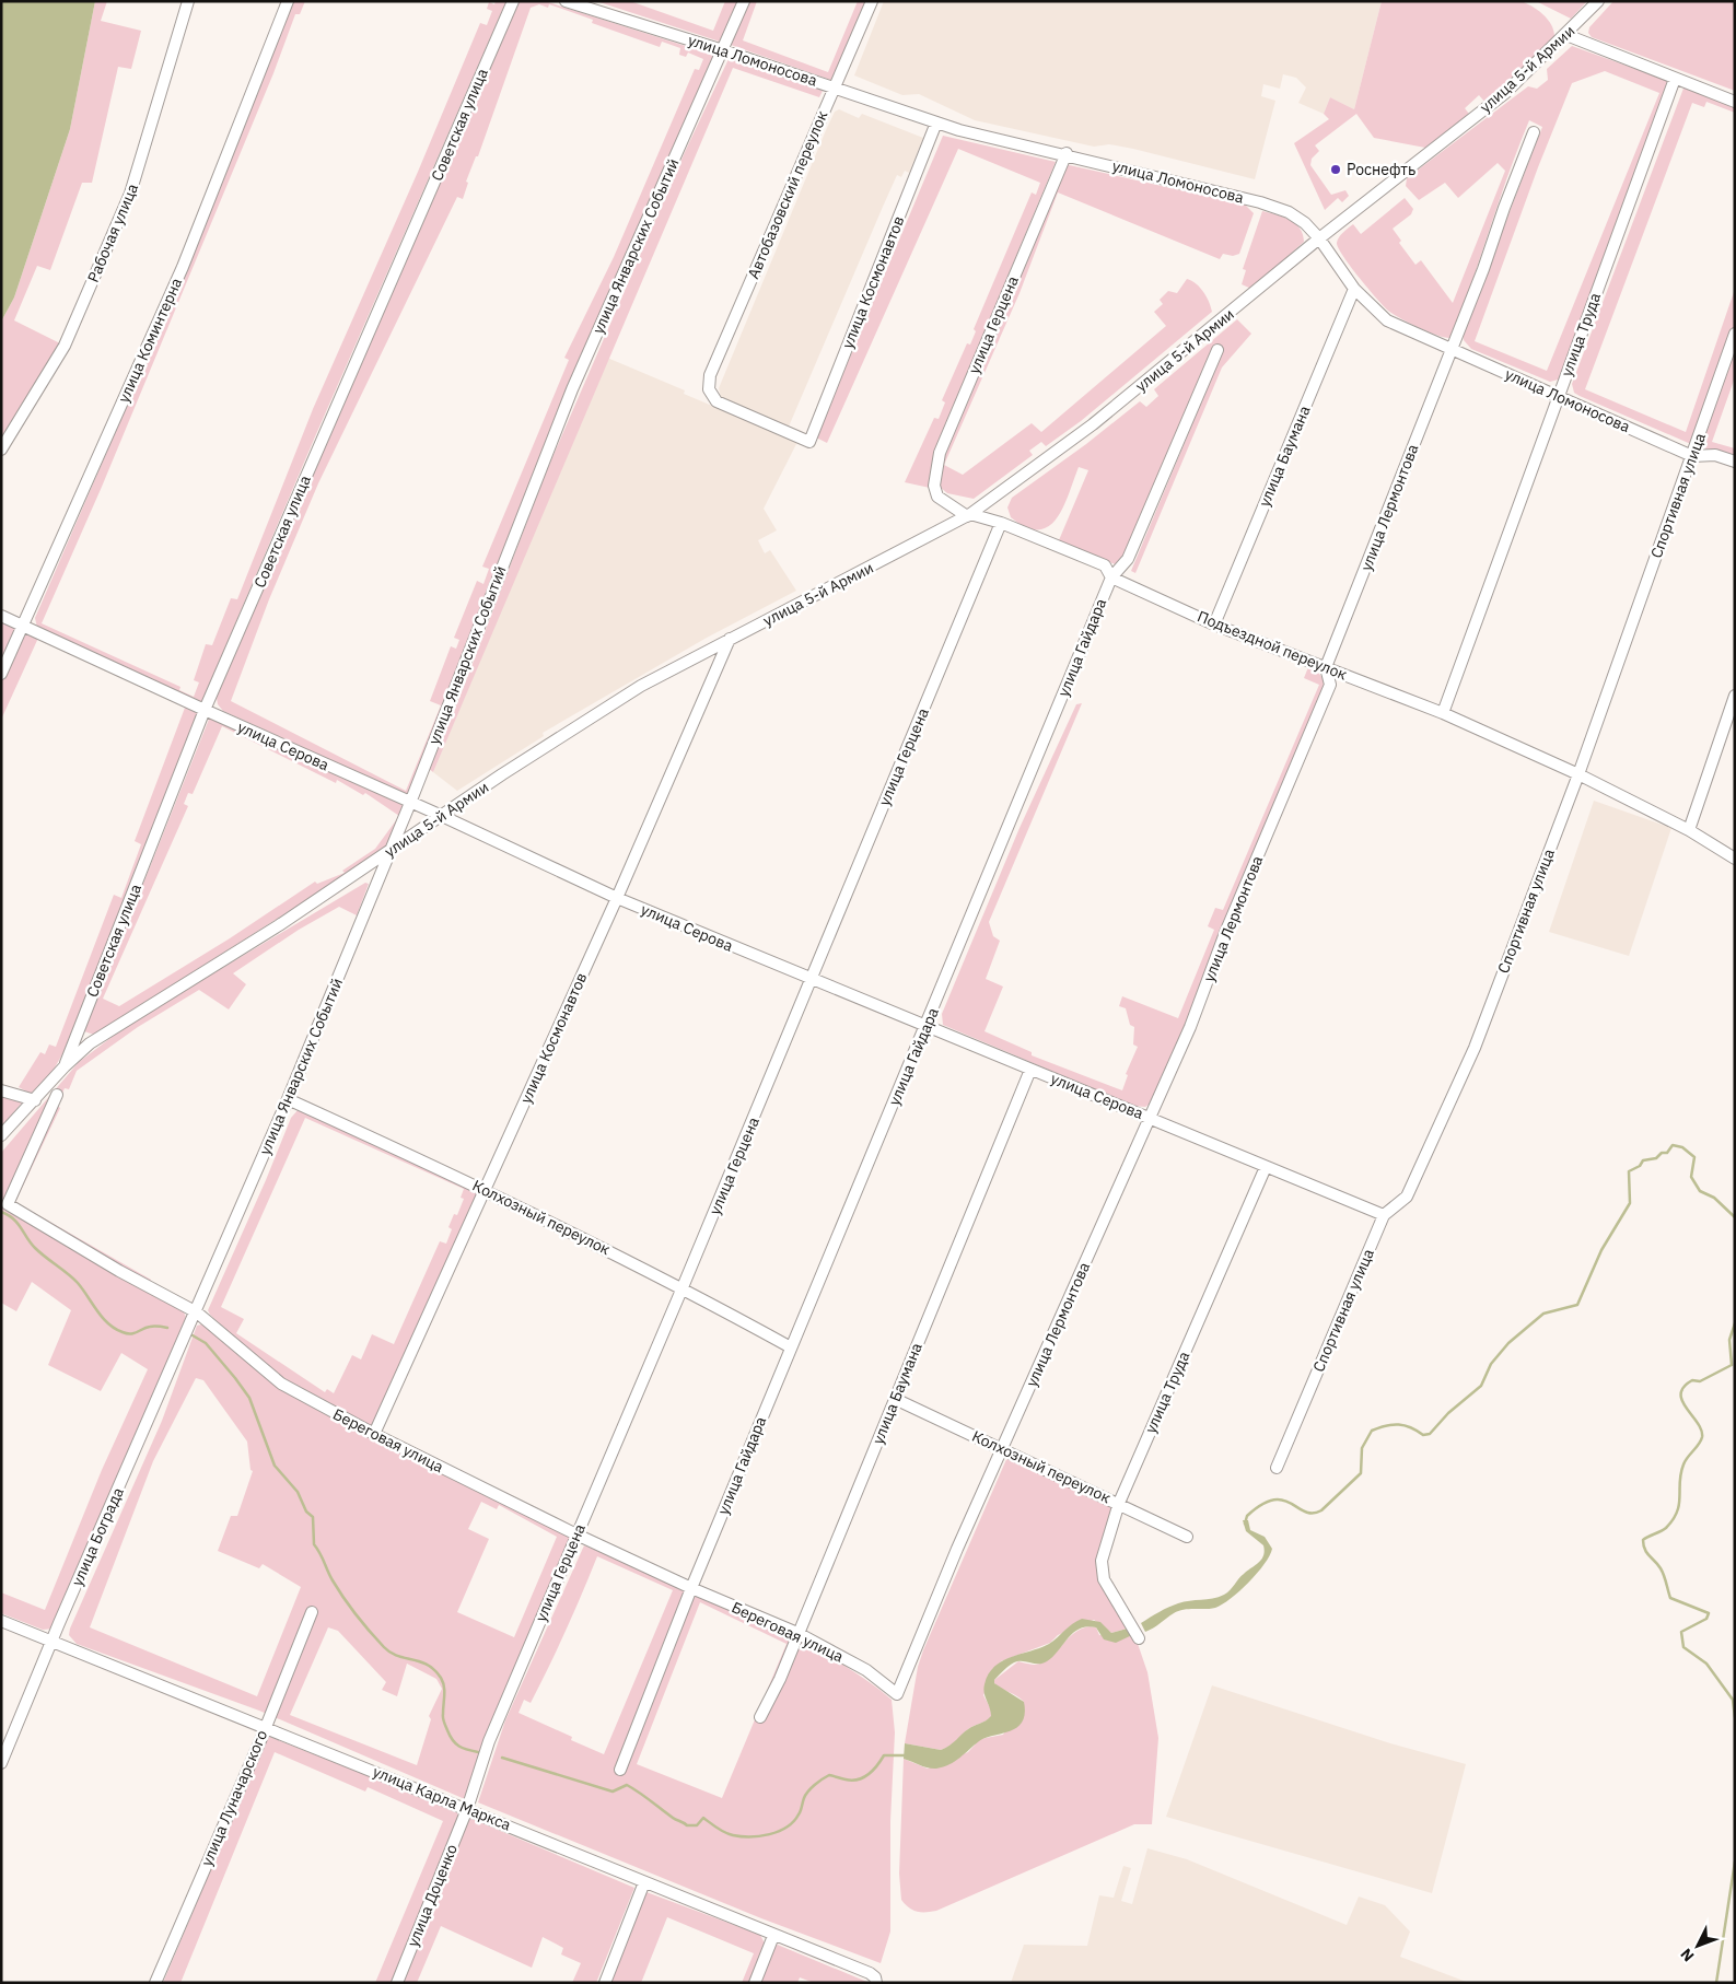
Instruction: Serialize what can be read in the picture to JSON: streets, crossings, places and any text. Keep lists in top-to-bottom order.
{
  "streets": {
    "street": [
      "улица Ломоносова",
      "улица 5-й Армии",
      "Советская улица",
      "Автобазовский переулок",
      "Рабочая улица",
      "улица Январских Событий",
      "улица Космонавтов",
      "улица Герцена",
      "улица Труда",
      "улица Коминтерна",
      "улица Баумана",
      "Спортивная улица",
      "улица Лермонтова",
      "Подъездной переулок",
      "улица Гайдара",
      "улица Серова",
      "Колхозный переулок",
      "Береговая улица",
      "улица Бограда",
      "улица Луначарского",
      "улица Карла Маркса",
      "улица Доценко"
    ]
  },
  "crossings": [
    ["улица Ломоносова", "улица 5-й Армии"],
    ["улица Ломоносова", "Автобазовский переулок"],
    ["улица Ломоносова", "улица Январских Событий"],
    ["улица Ломоносова", "улица Космонавтов"],
    ["улица Ломоносова", "улица Герцена"],
    ["улица Ломоносова", "улица Труда"],
    ["улица Ломоносова", "улица Баумана"],
    ["улица Ломоносова", "Спортивная улица"],
    ["улица Ломоносова", "улица Лермонтова"],
    ["улица 5-й Армии", "Советская улица"],
    ["улица 5-й Армии", "улица Январских Событий"],
    ["улица 5-й Армии", "улица Космонавтов"],
    ["улица 5-й Армии", "улица Герцена"],
    ["улица 5-й Армии", "Подъездной переулок"],
    ["улица 5-й Армии", "улица Серова"],
    ["Советская улица", "улица Серова"],
    ["Автобазовский переулок", "улица Космонавтов"],
    ["улица Январских Событий", "улица Серова"],
    ["улица Январских Событий", "Колхозный переулок"],
    ["улица Январских Событий", "Береговая улица"],
    ["улица Январских Событий", "улица Бограда"],
    ["улица Космонавтов", "улица Серова"],
    ["улица Космонавтов", "Колхозный переулок"],
    ["улица Космонавтов", "Береговая улица"],
    ["улица Герцена", "Подъездной переулок"],
    ["улица Герцена", "улица Серова"],
    ["улица Герцена", "Колхозный переулок"],
    ["улица Герцена", "Береговая улица"],
    ["улица Герцена", "улица Карла Маркса"],
    ["улица Герцена", "улица Доценко"],
    ["улица Труда", "Подъездной переулок"],
    ["улица Труда", "улица Серова"],
    ["улица Труда", "Колхозный переулок"],
    ["улица Коминтерна", "улица Серова"],
    ["улица Баумана", "Подъездной переулок"],
    ["улица Баумана", "улица Серова"],
    ["улица Баумана", "Колхозный переулок"],
    ["улица Баумана", "Береговая улица"],
    ["Спортивная улица", "Подъездной переулок"],
    ["Спортивная улица", "улица Серова"],
    ["улица Лермонтова", "Подъездной переулок"],
    ["улица Лермонтова", "улица Серова"],
    ["улица Лермонтова", "Колхозный переулок"],
    ["улица Лермонтова", "Береговая улица"],
    ["Подъездной переулок", "улица Гайдара"],
    ["улица Гайдара", "улица Серова"],
    ["улица Гайдара", "Колхозный переулок"],
    ["улица Гайдара", "Береговая улица"],
    ["Береговая улица", "улица Бограда"],
    ["улица Бограда", "улица Карла Маркса"],
    ["улица Луначарского", "улица Карла Маркса"],
    ["улица Карла Маркса", "улица Доценко"]
  ],
  "places": ["Роснефть"],
  "north": "bottom left"
}
